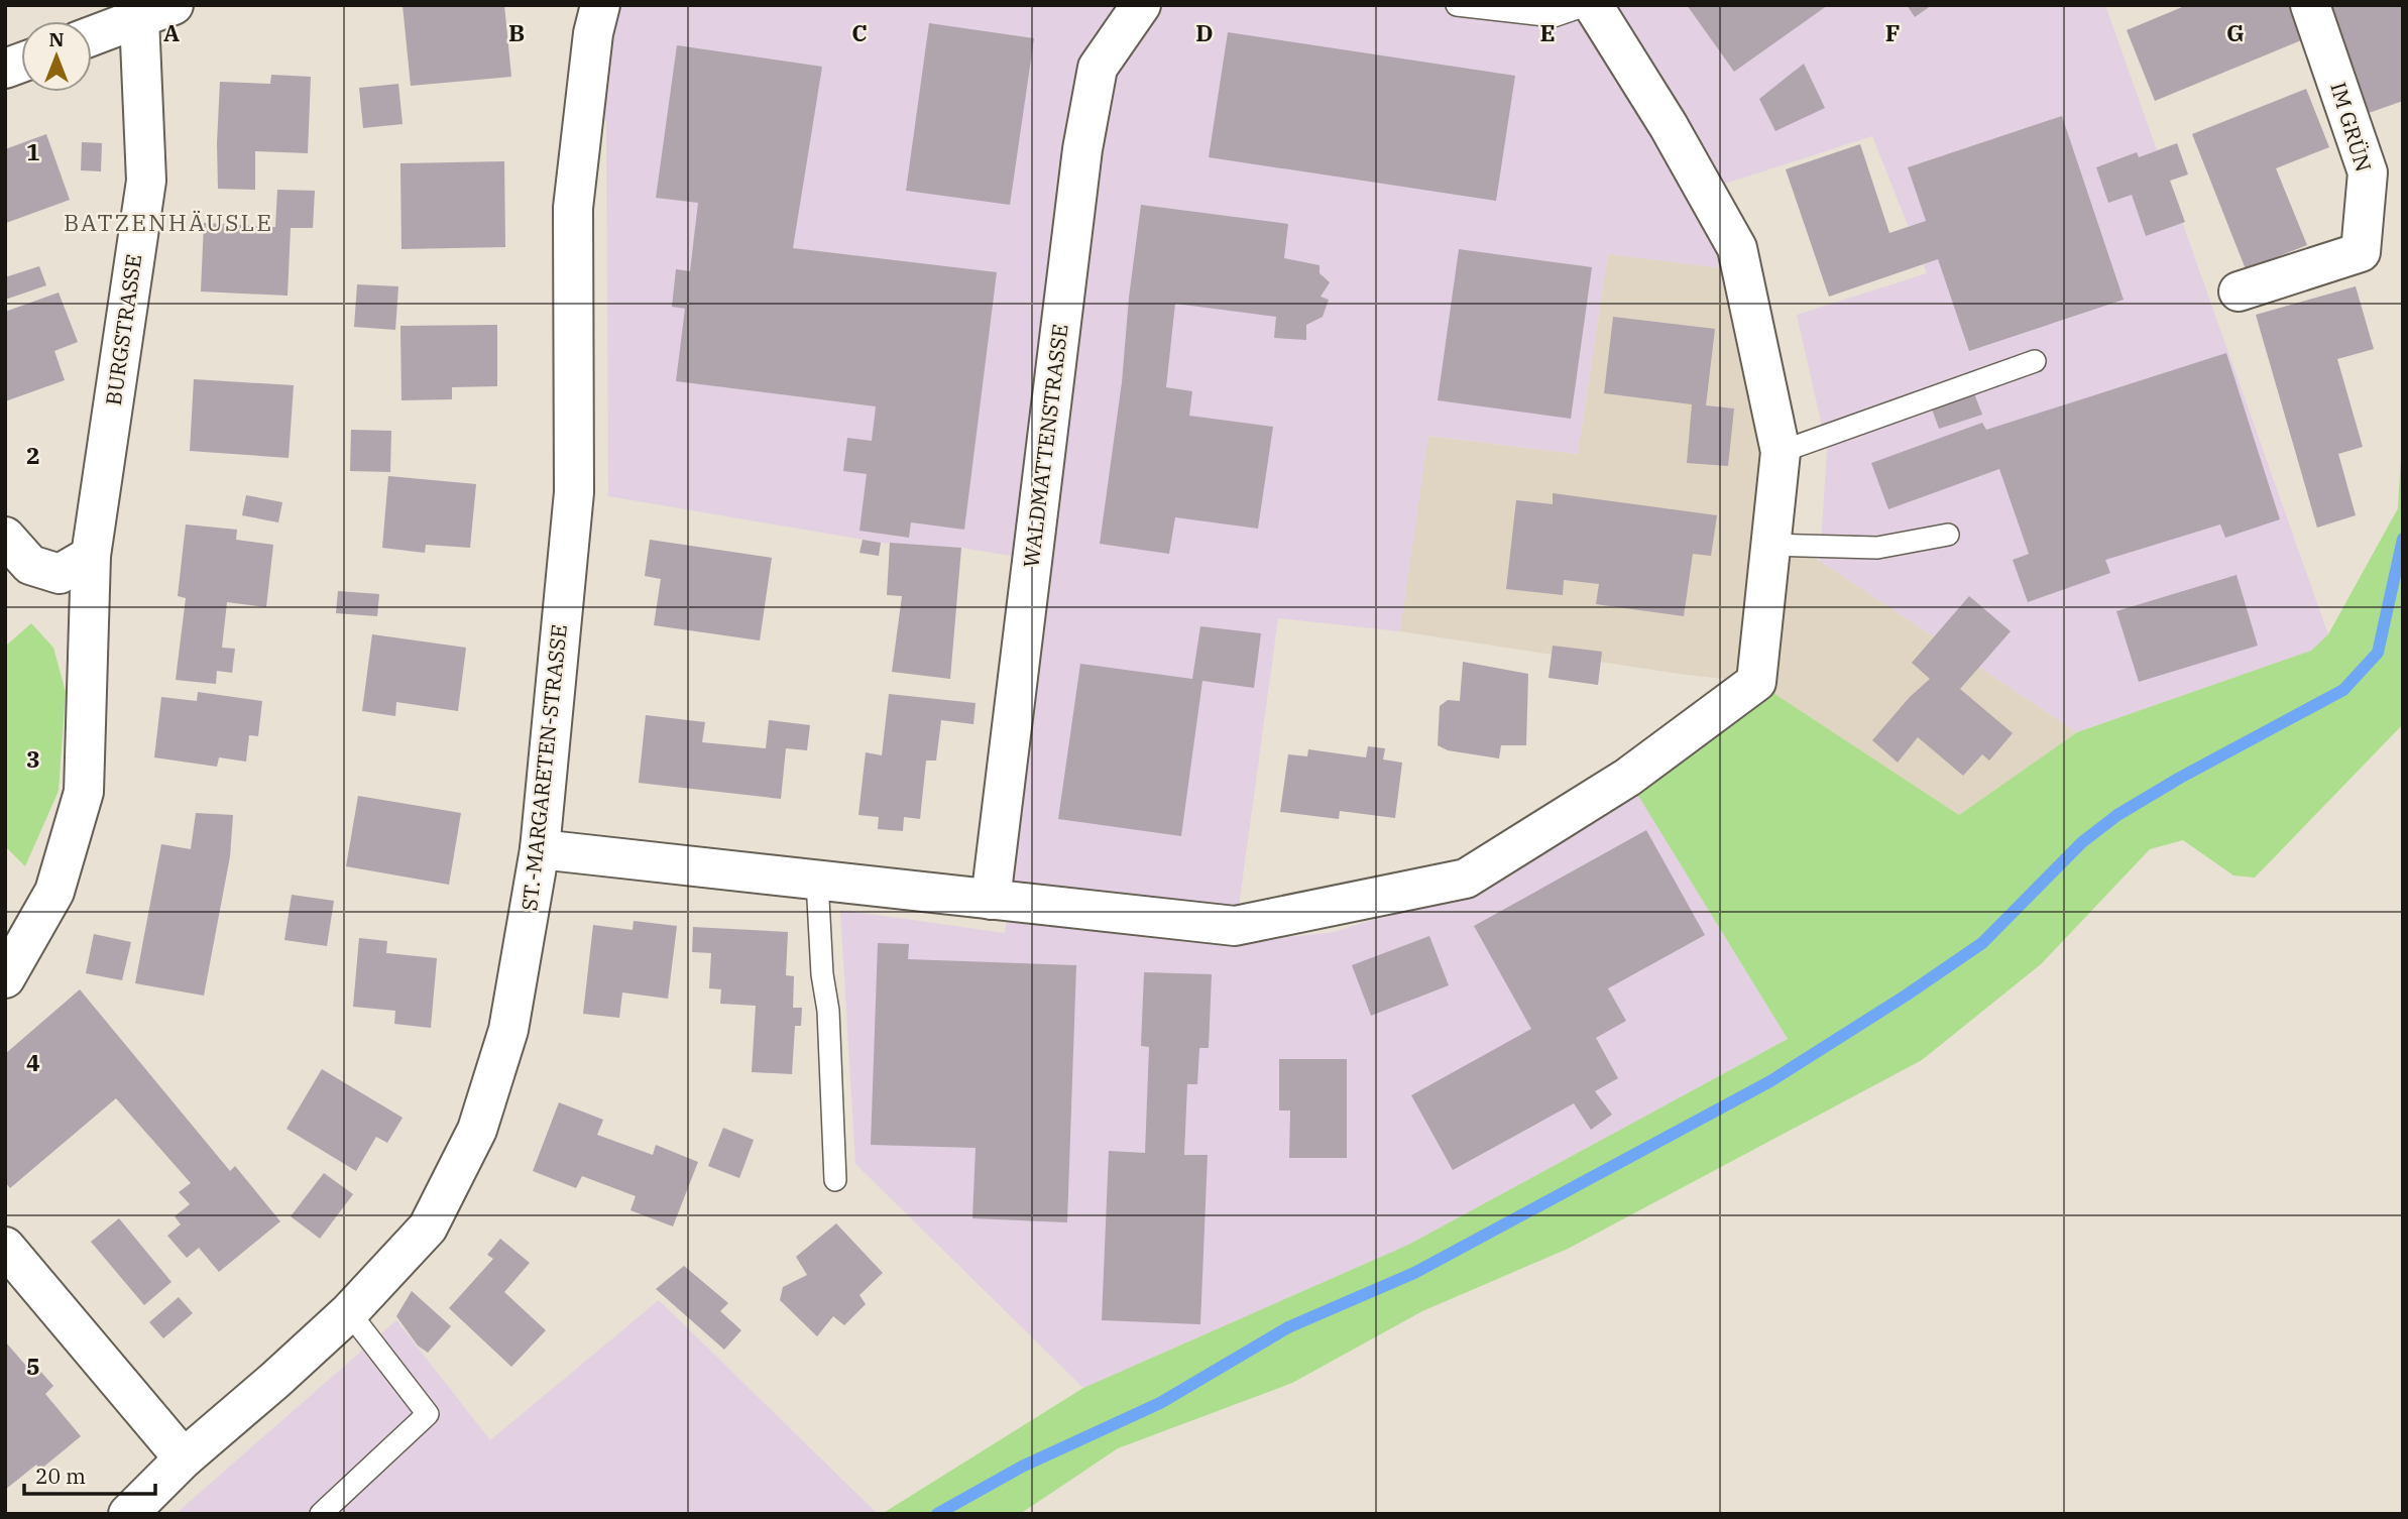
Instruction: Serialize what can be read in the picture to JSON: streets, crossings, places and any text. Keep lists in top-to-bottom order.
{
  "streets": {
    "street": [
      "IM GRÜN",
      "BURGSTRASSE",
      "WALDMATTENSTRASSE",
      "ST.-MARGARETEN-STRASSE"
    ]
  },
  "districts": ["BATZENHÄUSLE"],
  "scale_bar": "20 m",
  "north": "top",
  "grid": {
    "columns": [
      "A",
      "B",
      "C",
      "D",
      "E",
      "F",
      "G"
    ],
    "rows": [
      "1",
      "2",
      "3",
      "4",
      "5"
    ]
  }
}
